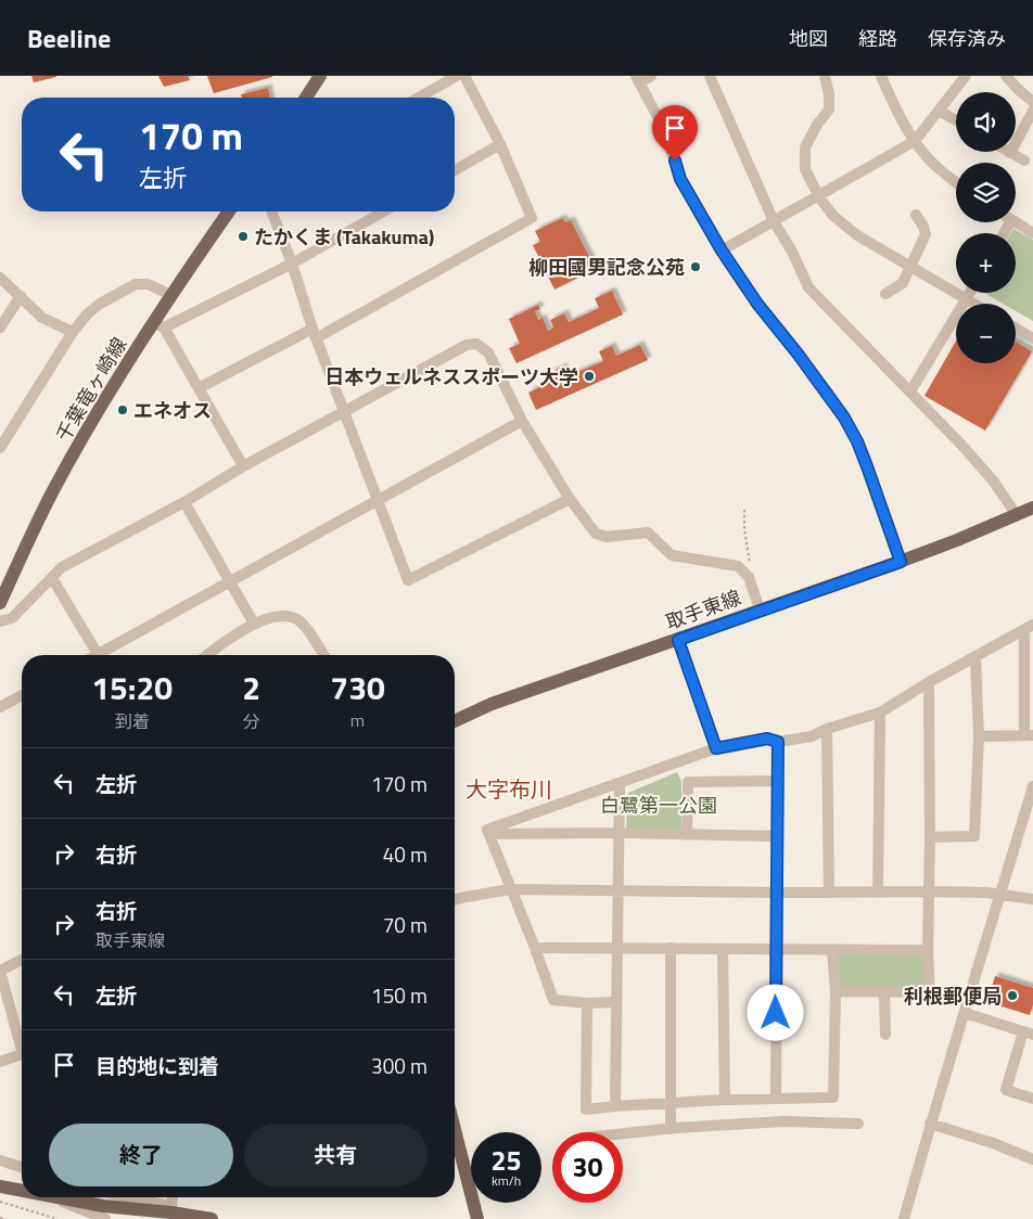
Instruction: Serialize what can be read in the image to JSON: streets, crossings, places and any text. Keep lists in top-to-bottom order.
{
  "streets": {
    "main road": ["千葉竜ヶ崎線", "取手東線"]
  },
  "districts": ["大字布川"],
  "parks": ["白鷺第一公園"],
  "places": [
    "たかくま (Takakuma)",
    "柳田國男記念公苑",
    "日本ウェルネススポーツ大学",
    "エネオス",
    "利根郵便局"
  ],
  "page": {
    "header": "Beeline",
    "nav": ["地図", "経路", "保存済み"],
    "map_buttons": ["+", "−"],
    "turn": ["170 m", "左折"],
    "eta": [
      "15:20",
      "到着",
      "2",
      "分",
      "730",
      "m"
    ],
    "list": [
      {
        "name": "左折",
        "value": "170 m"
      },
      {
        "name": "右折",
        "value": "40 m"
      },
      {
        "name": "右折",
        "note": "取手東線",
        "value": "70 m"
      },
      {
        "name": "左折",
        "value": "150 m"
      },
      {
        "name": "目的地に到着",
        "value": "300 m"
      }
    ],
    "buttons": ["終了", "共有"],
    "speed": "25 km/h",
    "limit": "30"
  }
}
